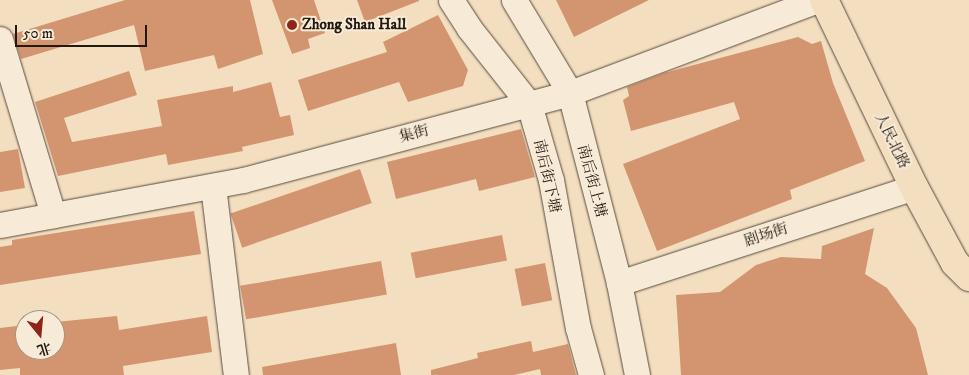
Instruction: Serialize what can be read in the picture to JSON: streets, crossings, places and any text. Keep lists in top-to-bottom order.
{
  "streets": {
    "main road": ["人民北路"],
    "street": [
      "集街",
      "南后街下塘",
      "南后街上塘",
      "剧场街"
    ]
  },
  "crossings": [
    ["集街", "南后街下塘"],
    ["集街", "南后街上塘"],
    ["人民北路", "剧场街"],
    ["南后街上塘", "剧场街"]
  ],
  "places": ["Zhong Shan Hall"],
  "scale_bar": "50 m",
  "north": "bottom"
}
